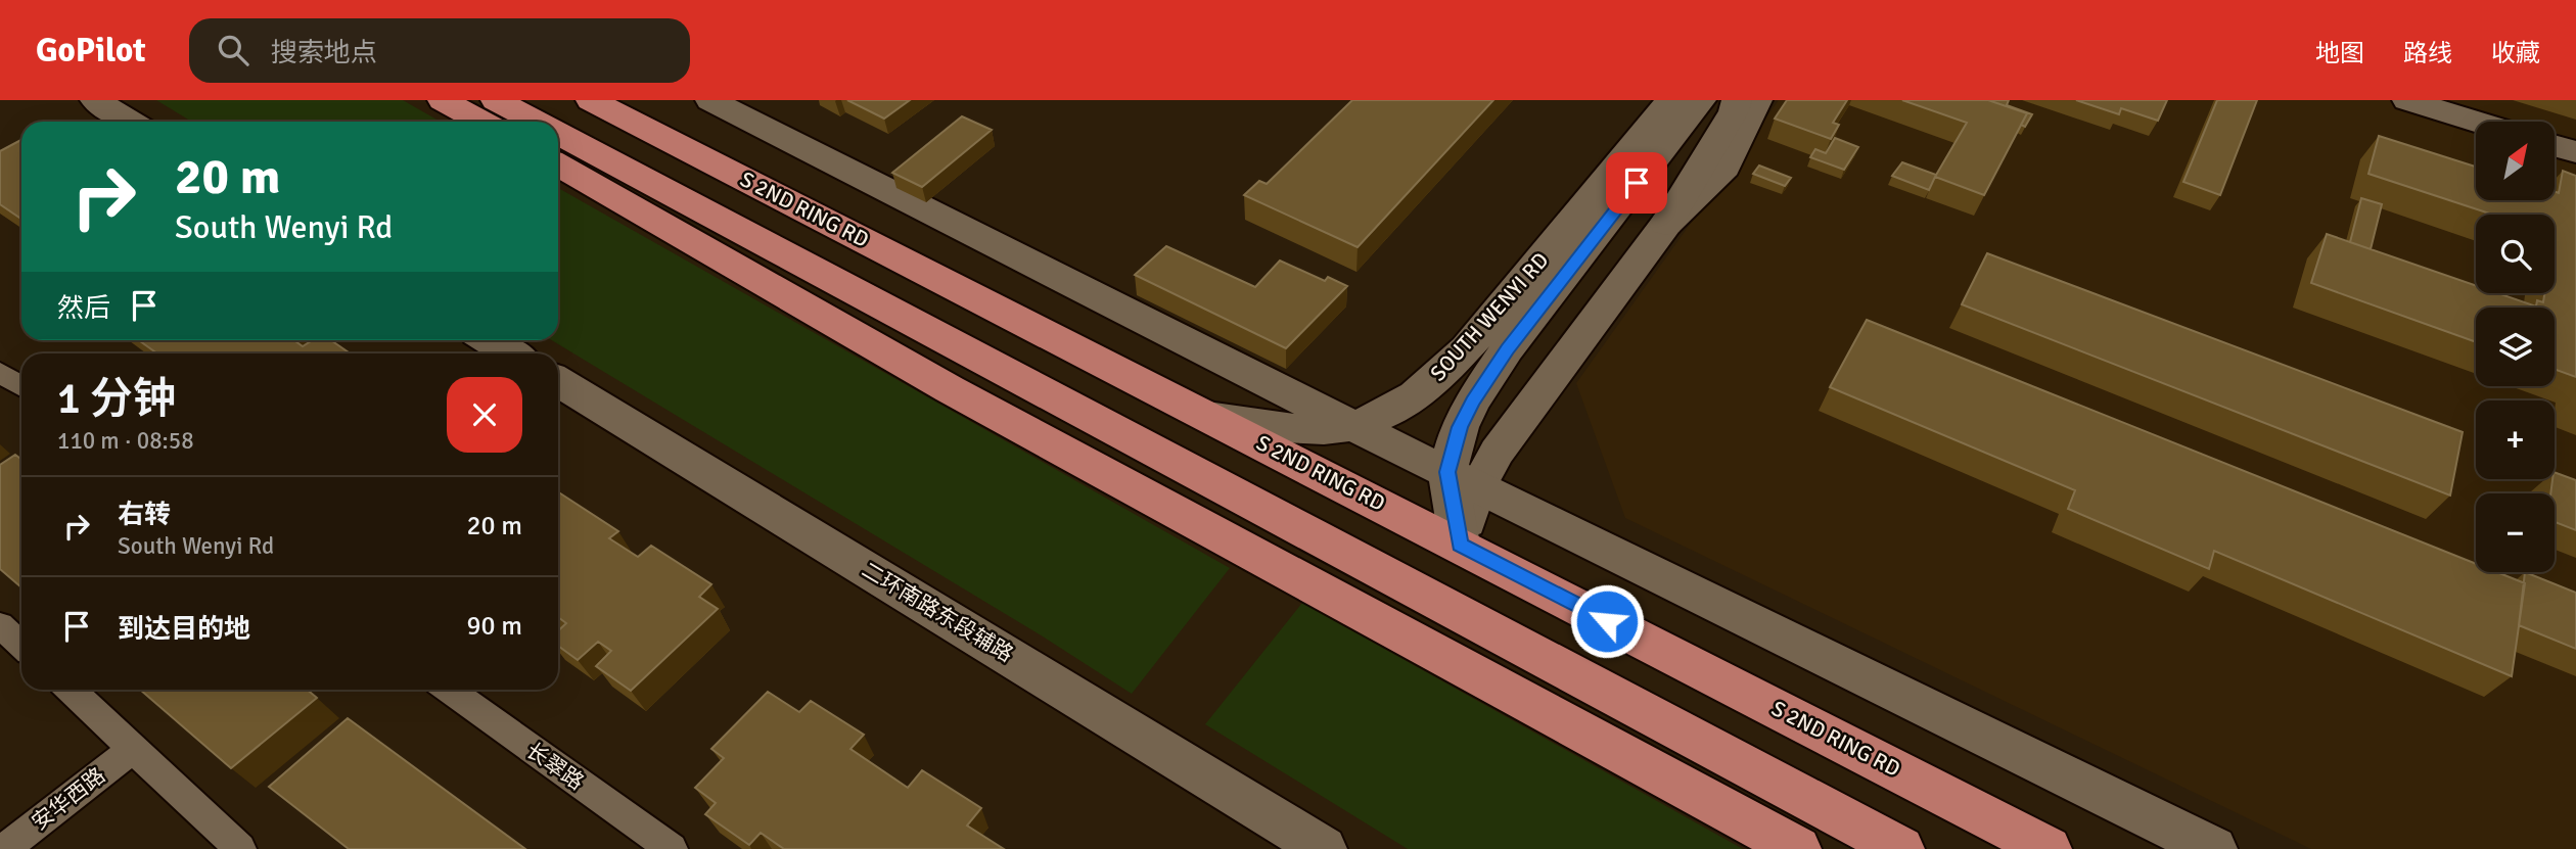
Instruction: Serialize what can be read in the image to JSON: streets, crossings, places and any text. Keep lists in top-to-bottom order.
{
  "streets": {
    "highway": ["S 2ND RING RD"],
    "main road": ["SOUTH WENYI RD", "二环南路东段辅路"],
    "lane": ["长翠路", "安华西路"]
  },
  "crossings": [
    ["S 2ND RING RD", "SOUTH WENYI RD"]
  ],
  "north": "top right",
  "page": {
    "header": "GoPilot",
    "search": "搜索地点",
    "nav": ["地图", "路线", "收藏"],
    "map_buttons": ["+", "−"],
    "turn": ["20 m", "South Wenyi Rd"],
    "then": "然后",
    "heading": ["1 分钟", "110 m · 08:58"],
    "list": [
      {
        "name": "右转",
        "note": "South Wenyi Rd",
        "value": "20 m"
      },
      {
        "name": "到达目的地",
        "value": "90 m"
      }
    ]
  }
}
